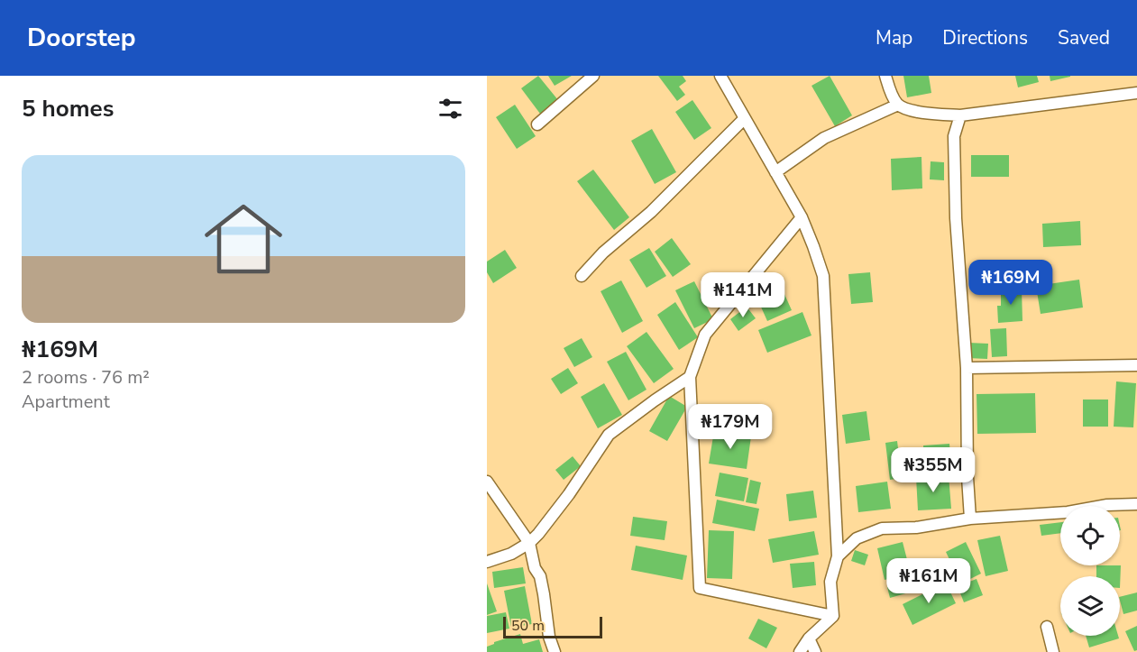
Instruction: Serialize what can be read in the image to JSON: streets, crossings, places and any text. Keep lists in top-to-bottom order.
{
  "scale_bar": "50 m",
  "page": {
    "header": "Doorstep",
    "nav": ["Map", "Directions", "Saved"],
    "heading": "5 homes",
    "list": [
      {
        "name": "₦169M",
        "note": "2 rooms · 76 m² · Apartment"
      }
    ],
    "price": [
      "₦169M",
      "₦141M",
      "₦179M",
      "₦355M",
      "₦161M"
    ],
    "scale": "50 m"
  }
}
